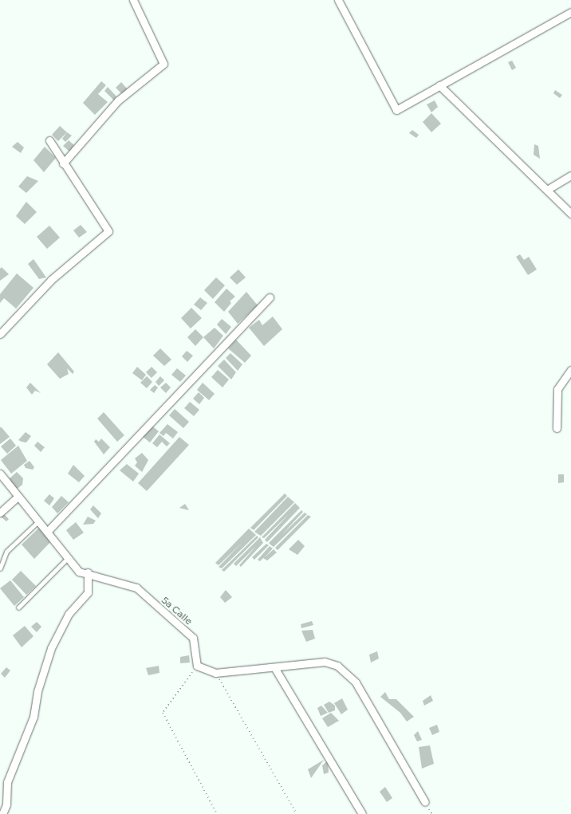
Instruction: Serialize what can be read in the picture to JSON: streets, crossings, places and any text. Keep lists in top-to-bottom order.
{
  "streets": {
    "street": ["5a Calle"]
  }
}
